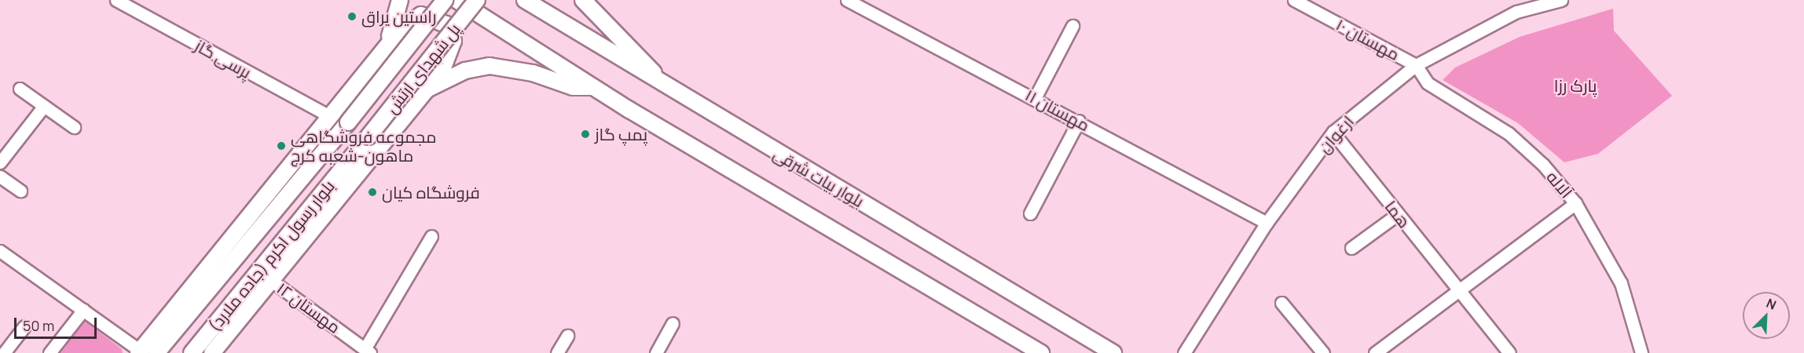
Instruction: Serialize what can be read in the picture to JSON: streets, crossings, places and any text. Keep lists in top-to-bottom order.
{
  "streets": {
    "main road": ["پل شهدای ارتش", "بلوار بیات شرقی", "بلوار رسول اکرم (جاده ملارد)"],
    "street": [
      "مهستان ۱۰",
      "پرسی گاز",
      "مهستان ۱۱",
      "ارغوان",
      "آلاله",
      "هما",
      "مهستان ۱۲"
    ]
  },
  "crossings": [
    ["مهستان ۱۰", "ارغوان"],
    ["مهستان ۱۰", "آلاله"],
    ["پل شهدای ارتش", "بلوار رسول اکرم (جاده ملارد)"],
    ["مهستان ۱۱", "ارغوان"],
    ["ارغوان", "آلاله"]
  ],
  "parks": ["پارک رزا"],
  "places": [
    "راستین یراق",
    "پمپ گاز",
    "مجموعه فروشگاهی ماهون-شعبه کرج",
    "فروشگاه کیان"
  ],
  "scale_bar": "50 m",
  "north": "top right"
}
